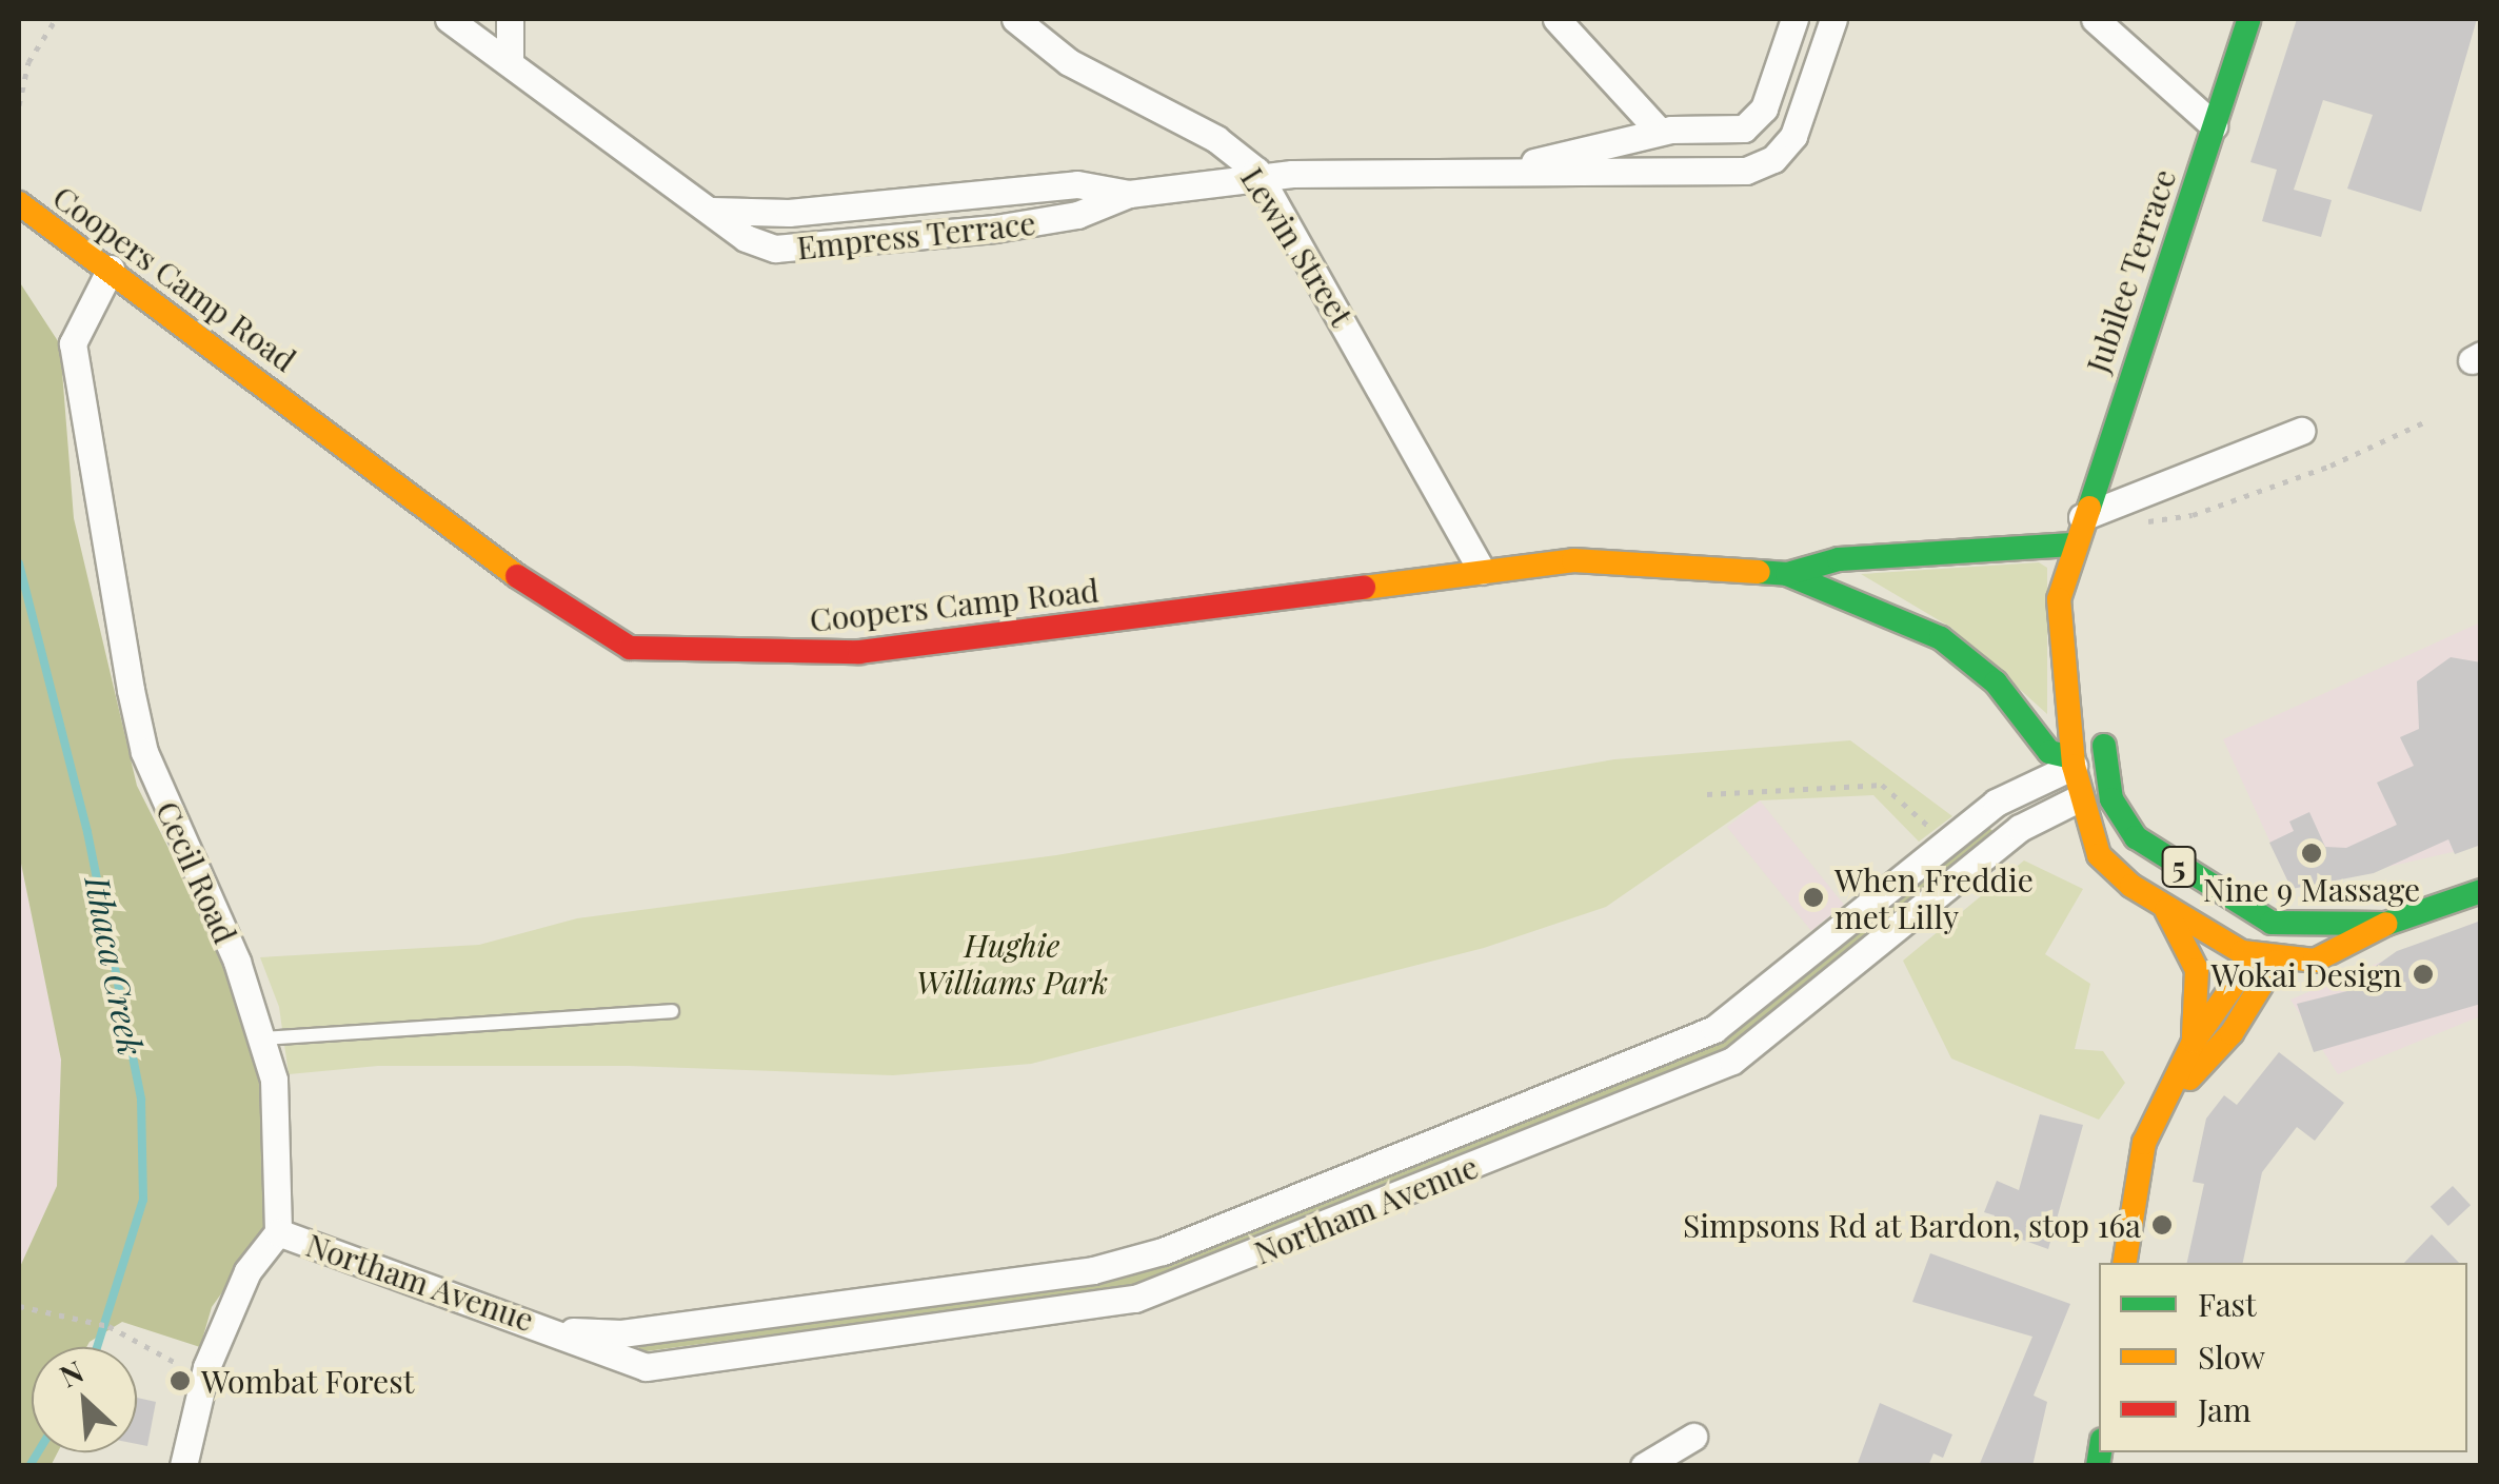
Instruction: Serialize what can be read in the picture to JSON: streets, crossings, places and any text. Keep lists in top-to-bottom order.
{
  "streets": {
    "main road": ["Jubilee Terrace", "Coopers Camp Road", "5"],
    "street": [
      "Empress Terrace",
      "Lewin Street",
      "Cecil Road",
      "Northam Avenue"
    ]
  },
  "crossings": [
    ["Empress Terrace", "Lewin Street"],
    ["Lewin Street", "Coopers Camp Road"],
    ["Jubilee Terrace", "Coopers Camp Road"],
    ["Jubilee Terrace", "Northam Avenue"],
    ["Coopers Camp Road", "5"],
    ["Coopers Camp Road", "Cecil Road"],
    ["Coopers Camp Road", "Northam Avenue"],
    ["Cecil Road", "Northam Avenue"]
  ],
  "water": ["Ithaca Creek"],
  "parks": ["Hughie Williams Park"],
  "places": [
    "Nine 9 Massage",
    "When Freddie met Lilly",
    "Wokai Design",
    "Simpsons Rd at Bardon, stop 16a",
    "Wombat Forest"
  ],
  "legend": ["Fast", "Slow", "Jam"],
  "north": "top left"
}
